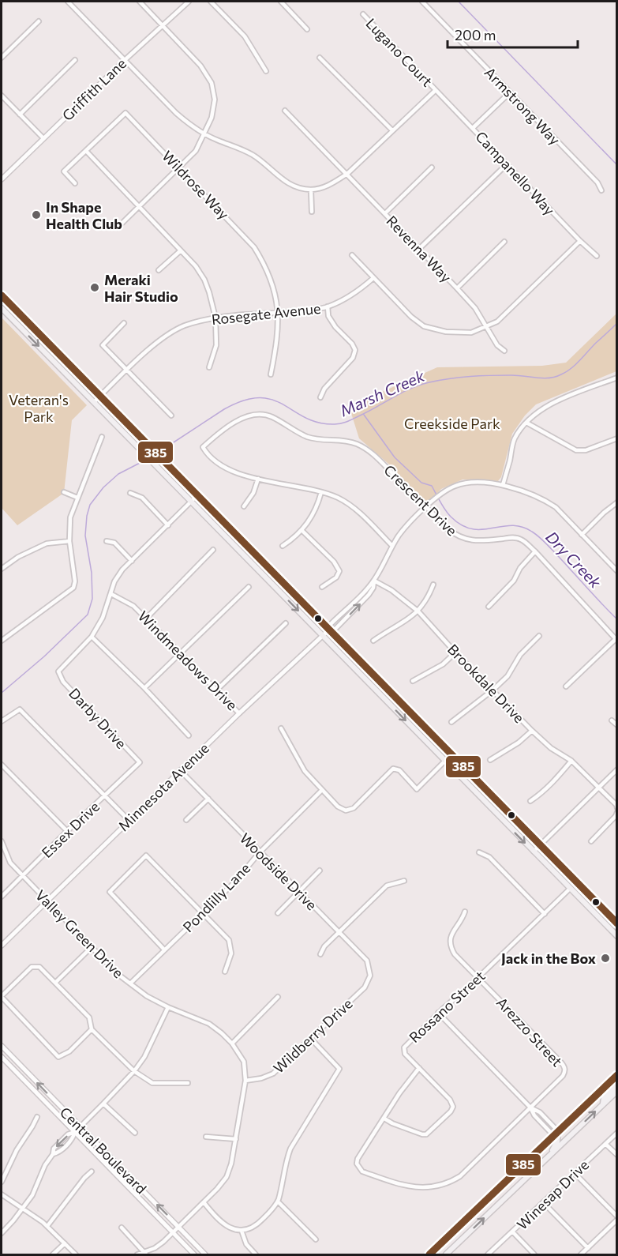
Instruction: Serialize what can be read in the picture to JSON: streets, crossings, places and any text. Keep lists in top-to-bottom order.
{
  "streets": {
    "street": [
      "Lugano Court",
      "Griffith Lane",
      "Armstrong Way",
      "Campanello Way",
      "Wildrose Way",
      "Revenna Way",
      "Rosegate Avenue",
      "Crescent Drive",
      "Windmeadows Drive",
      "Brookdale Drive",
      "Darby Drive",
      "Minnesota Avenue",
      "Essex Drive",
      "Woodside Drive",
      "Pondlilly Lane",
      "Valley Green Drive",
      "Rossano Street",
      "Arezzo Street",
      "Wildberry Drive",
      "Central Boulevard",
      "Winesap Drive"
    ]
  },
  "crossings": [
    ["Lugano Court", "Campanello Way"],
    ["Wildrose Way", "Rosegate Avenue"],
    ["Windmeadows Drive", "Minnesota Avenue"],
    ["Darby Drive", "Essex Drive"],
    ["Minnesota Avenue", "Woodside Drive"],
    ["Minnesota Avenue", "Valley Green Drive"],
    ["Essex Drive", "Valley Green Drive"],
    ["Woodside Drive", "Pondlilly Lane"],
    ["Woodside Drive", "Wildberry Drive"],
    ["Pondlilly Lane", "Valley Green Drive"],
    ["Valley Green Drive", "Wildberry Drive"],
    ["Valley Green Drive", "Central Boulevard"],
    ["Rossano Street", "Arezzo Street"]
  ],
  "water": ["Marsh Creek", "Dry Creek"],
  "parks": ["Veteran's Park", "Creekside Park"],
  "places": ["In Shape Health Club", "Meraki Hair Studio", "Jack in the Box"],
  "lines": ["transit line 385"],
  "scale_bar": "200 m"
}
